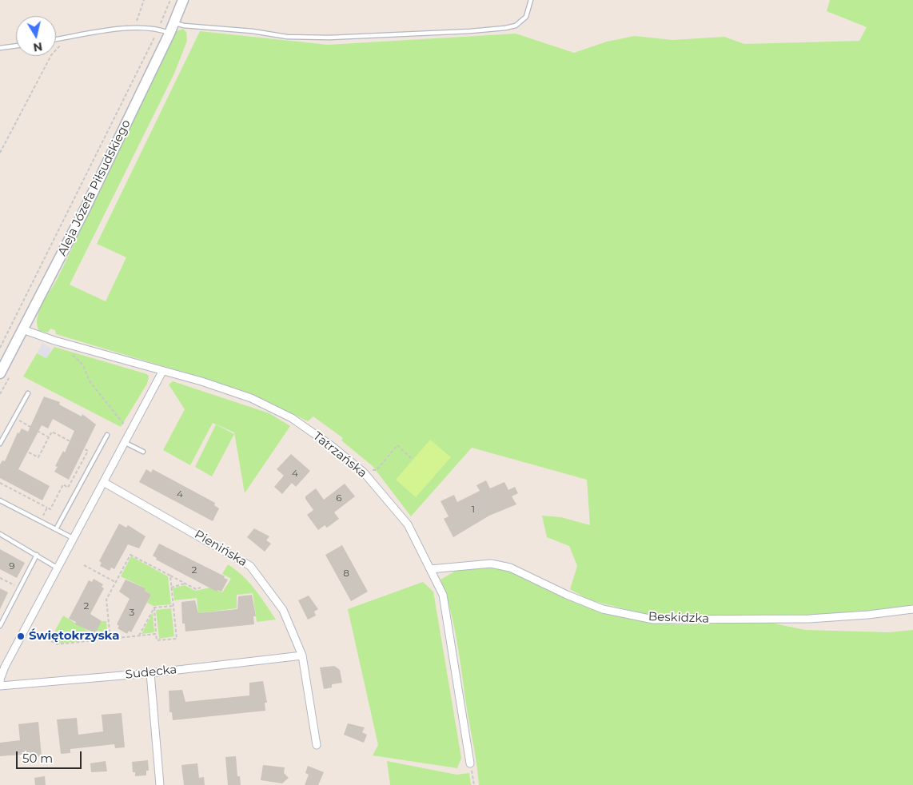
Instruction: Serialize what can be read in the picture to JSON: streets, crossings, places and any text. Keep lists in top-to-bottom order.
{
  "streets": {
    "main road": ["Aleja Józefa Piłsudskiego"],
    "street": [
      "Tatrzańska",
      "Pienińska",
      "Beskidzka",
      "Sudecka"
    ]
  },
  "crossings": [
    ["Aleja Józefa Piłsudskiego", "Tatrzańska"],
    ["Tatrzańska", "Beskidzka"],
    ["Pienińska", "Sudecka"]
  ],
  "places": ["Świętokrzyska"],
  "house_numbers": [
    "4",
    "4",
    "6",
    "1",
    "9",
    "2",
    "8",
    "2",
    "3"
  ],
  "scale_bar": "50 m",
  "north": "bottom"
}
